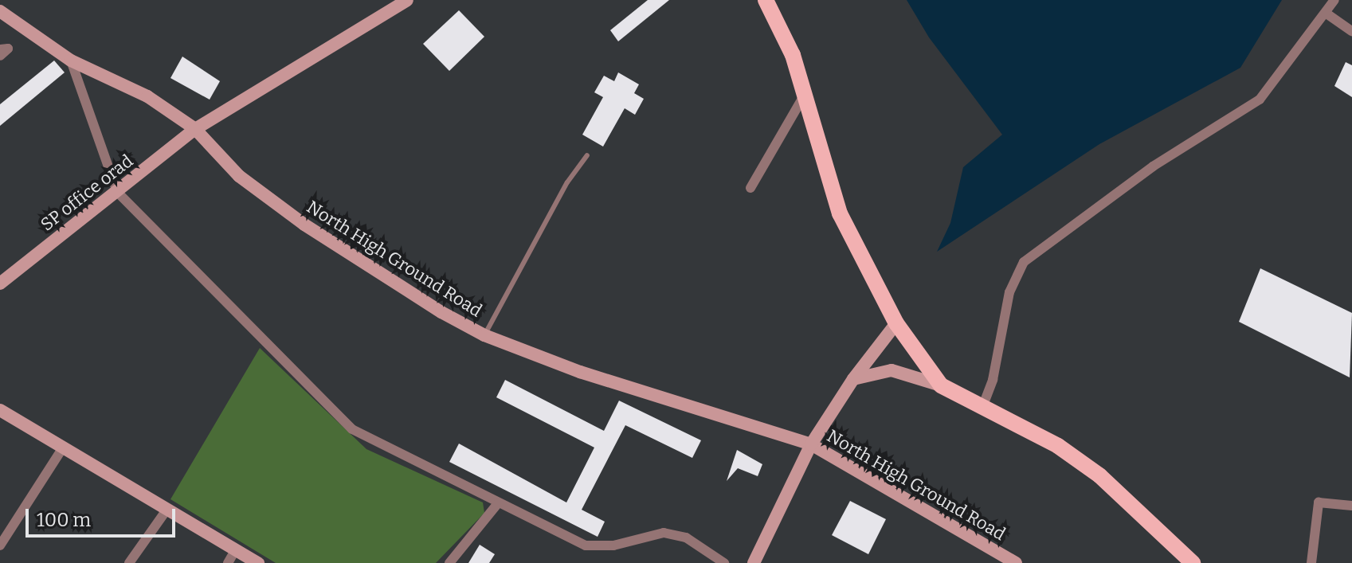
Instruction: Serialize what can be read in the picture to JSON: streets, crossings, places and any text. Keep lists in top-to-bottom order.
{
  "streets": {
    "main road": ["SP office orad", "North High Ground Road"]
  },
  "crossings": [
    ["SP office orad", "North High Ground Road"]
  ],
  "scale_bar": "100 m"
}
